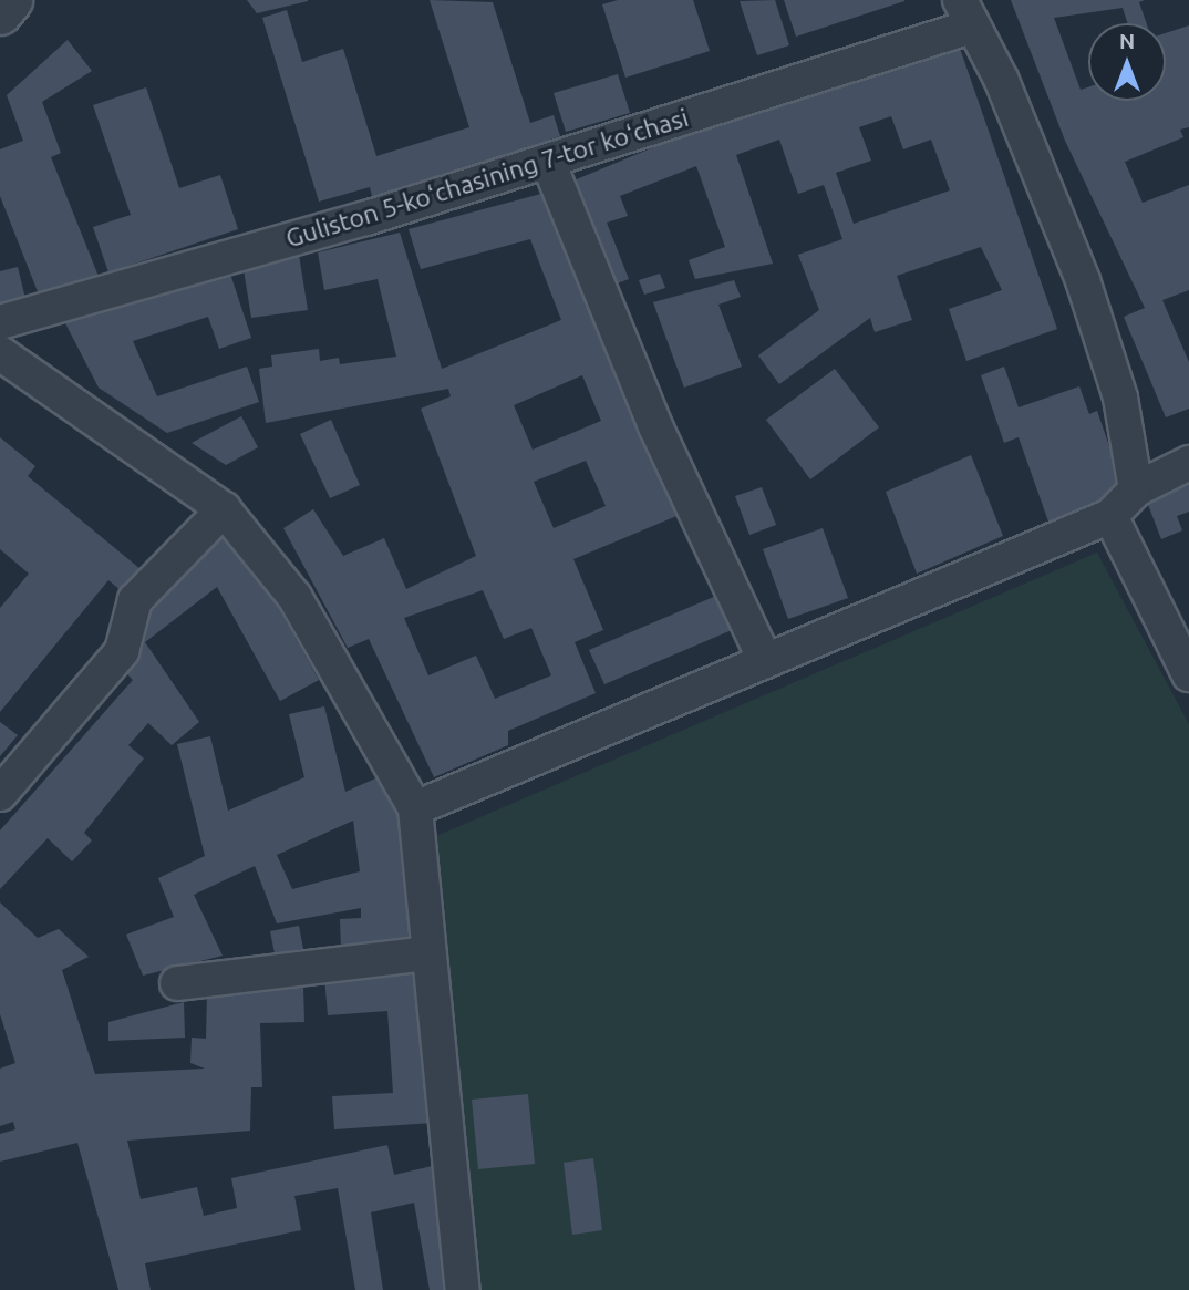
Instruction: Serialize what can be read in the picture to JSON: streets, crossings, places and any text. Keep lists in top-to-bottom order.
{
  "streets": {
    "street": ["Guliston 5-koʻchasining 7-tor koʻchasi"]
  },
  "north": "top"
}
